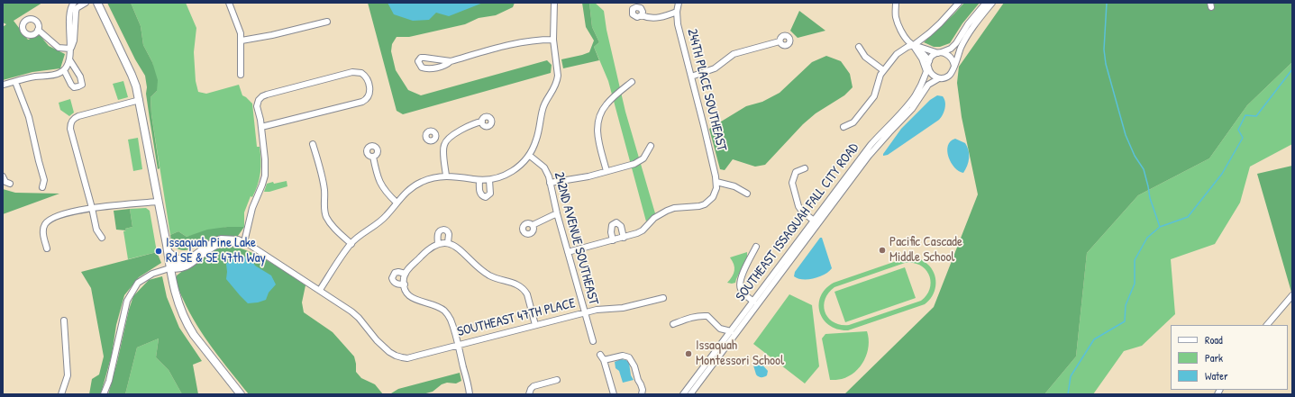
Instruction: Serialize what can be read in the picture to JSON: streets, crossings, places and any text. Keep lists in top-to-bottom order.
{
  "streets": {
    "street": [
      "244TH PLACE SOUTHEAST",
      "SOUTHEAST ISSAQUAH FALL CITY ROAD",
      "242ND AVENUE SOUTHEAST",
      "SOUTHEAST 47TH PLACE"
    ]
  },
  "crossings": [
    ["242ND AVENUE SOUTHEAST", "SOUTHEAST 47TH PLACE"]
  ],
  "places": ["Pacific Cascade Middle School", "Issaquah Pine Lake Rd SE & SE 47th Way", "Issaquah Montessori School"],
  "legend": ["Road", "Park", "Water"]
}
